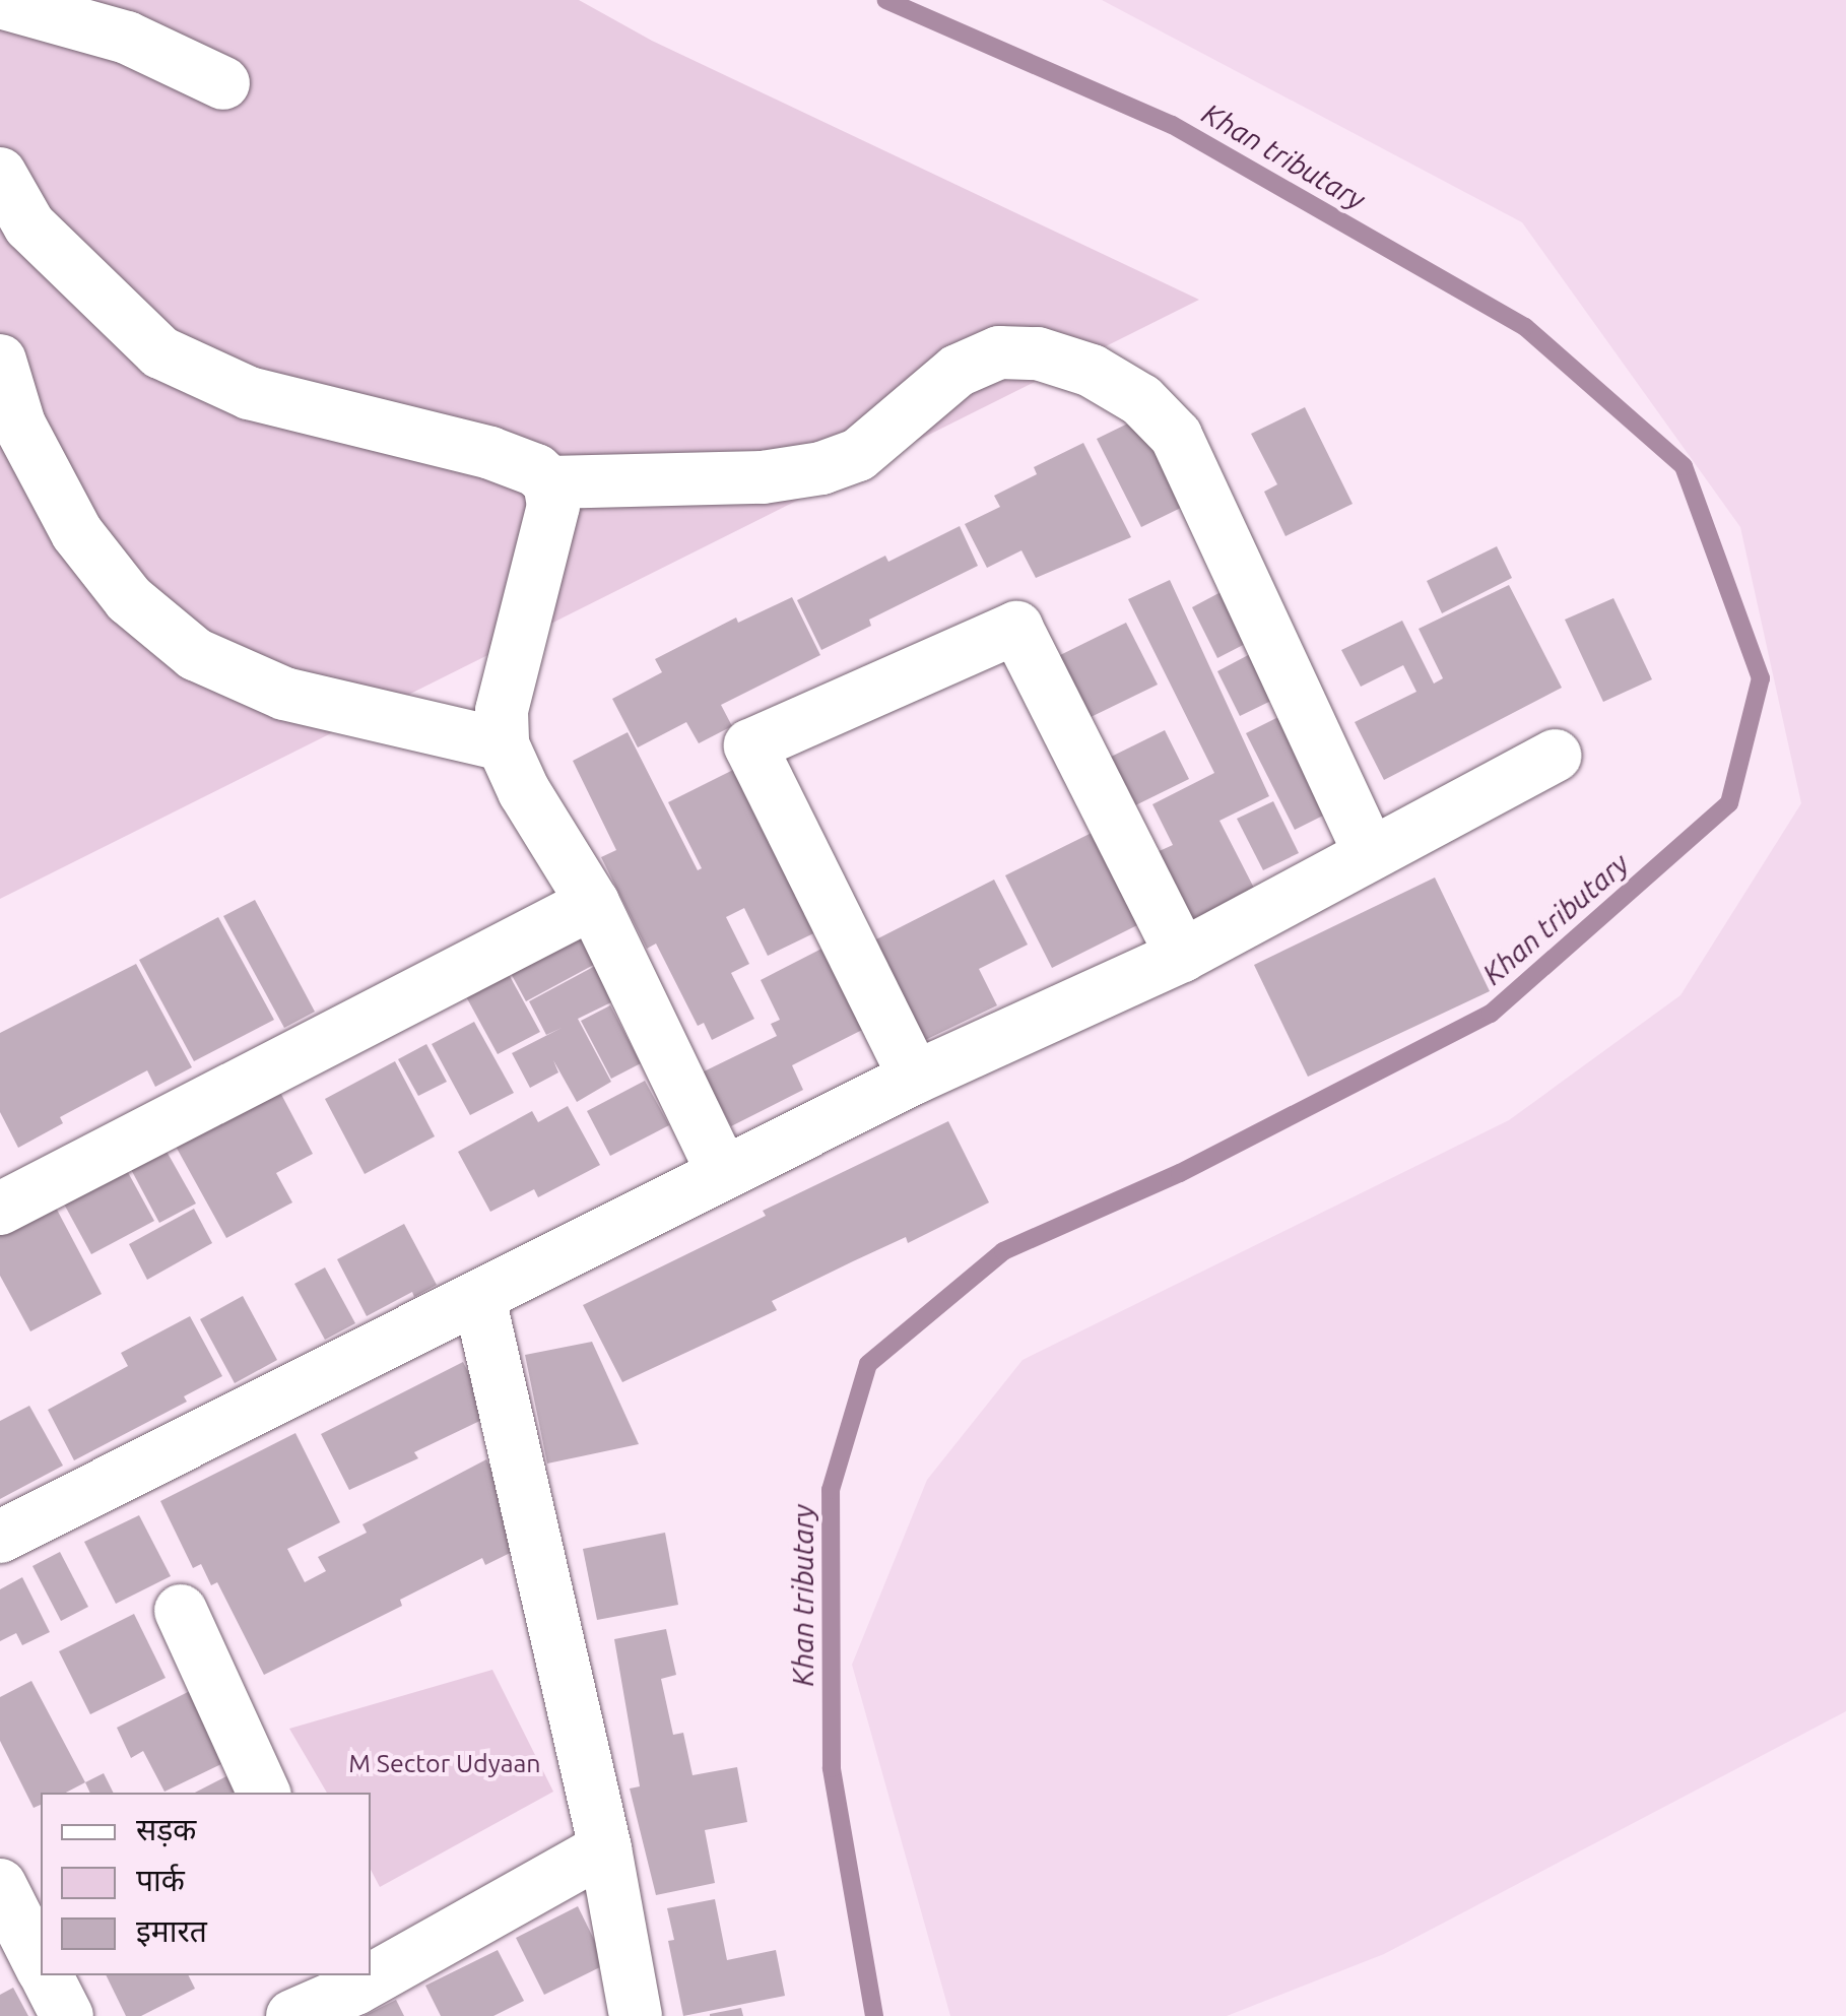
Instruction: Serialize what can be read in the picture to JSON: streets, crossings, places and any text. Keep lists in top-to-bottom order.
{
  "water": ["Khan tributary"],
  "parks": ["M Sector Udyaan"],
  "legend": ["सड़क", "पार्क", "इमारत"]
}
